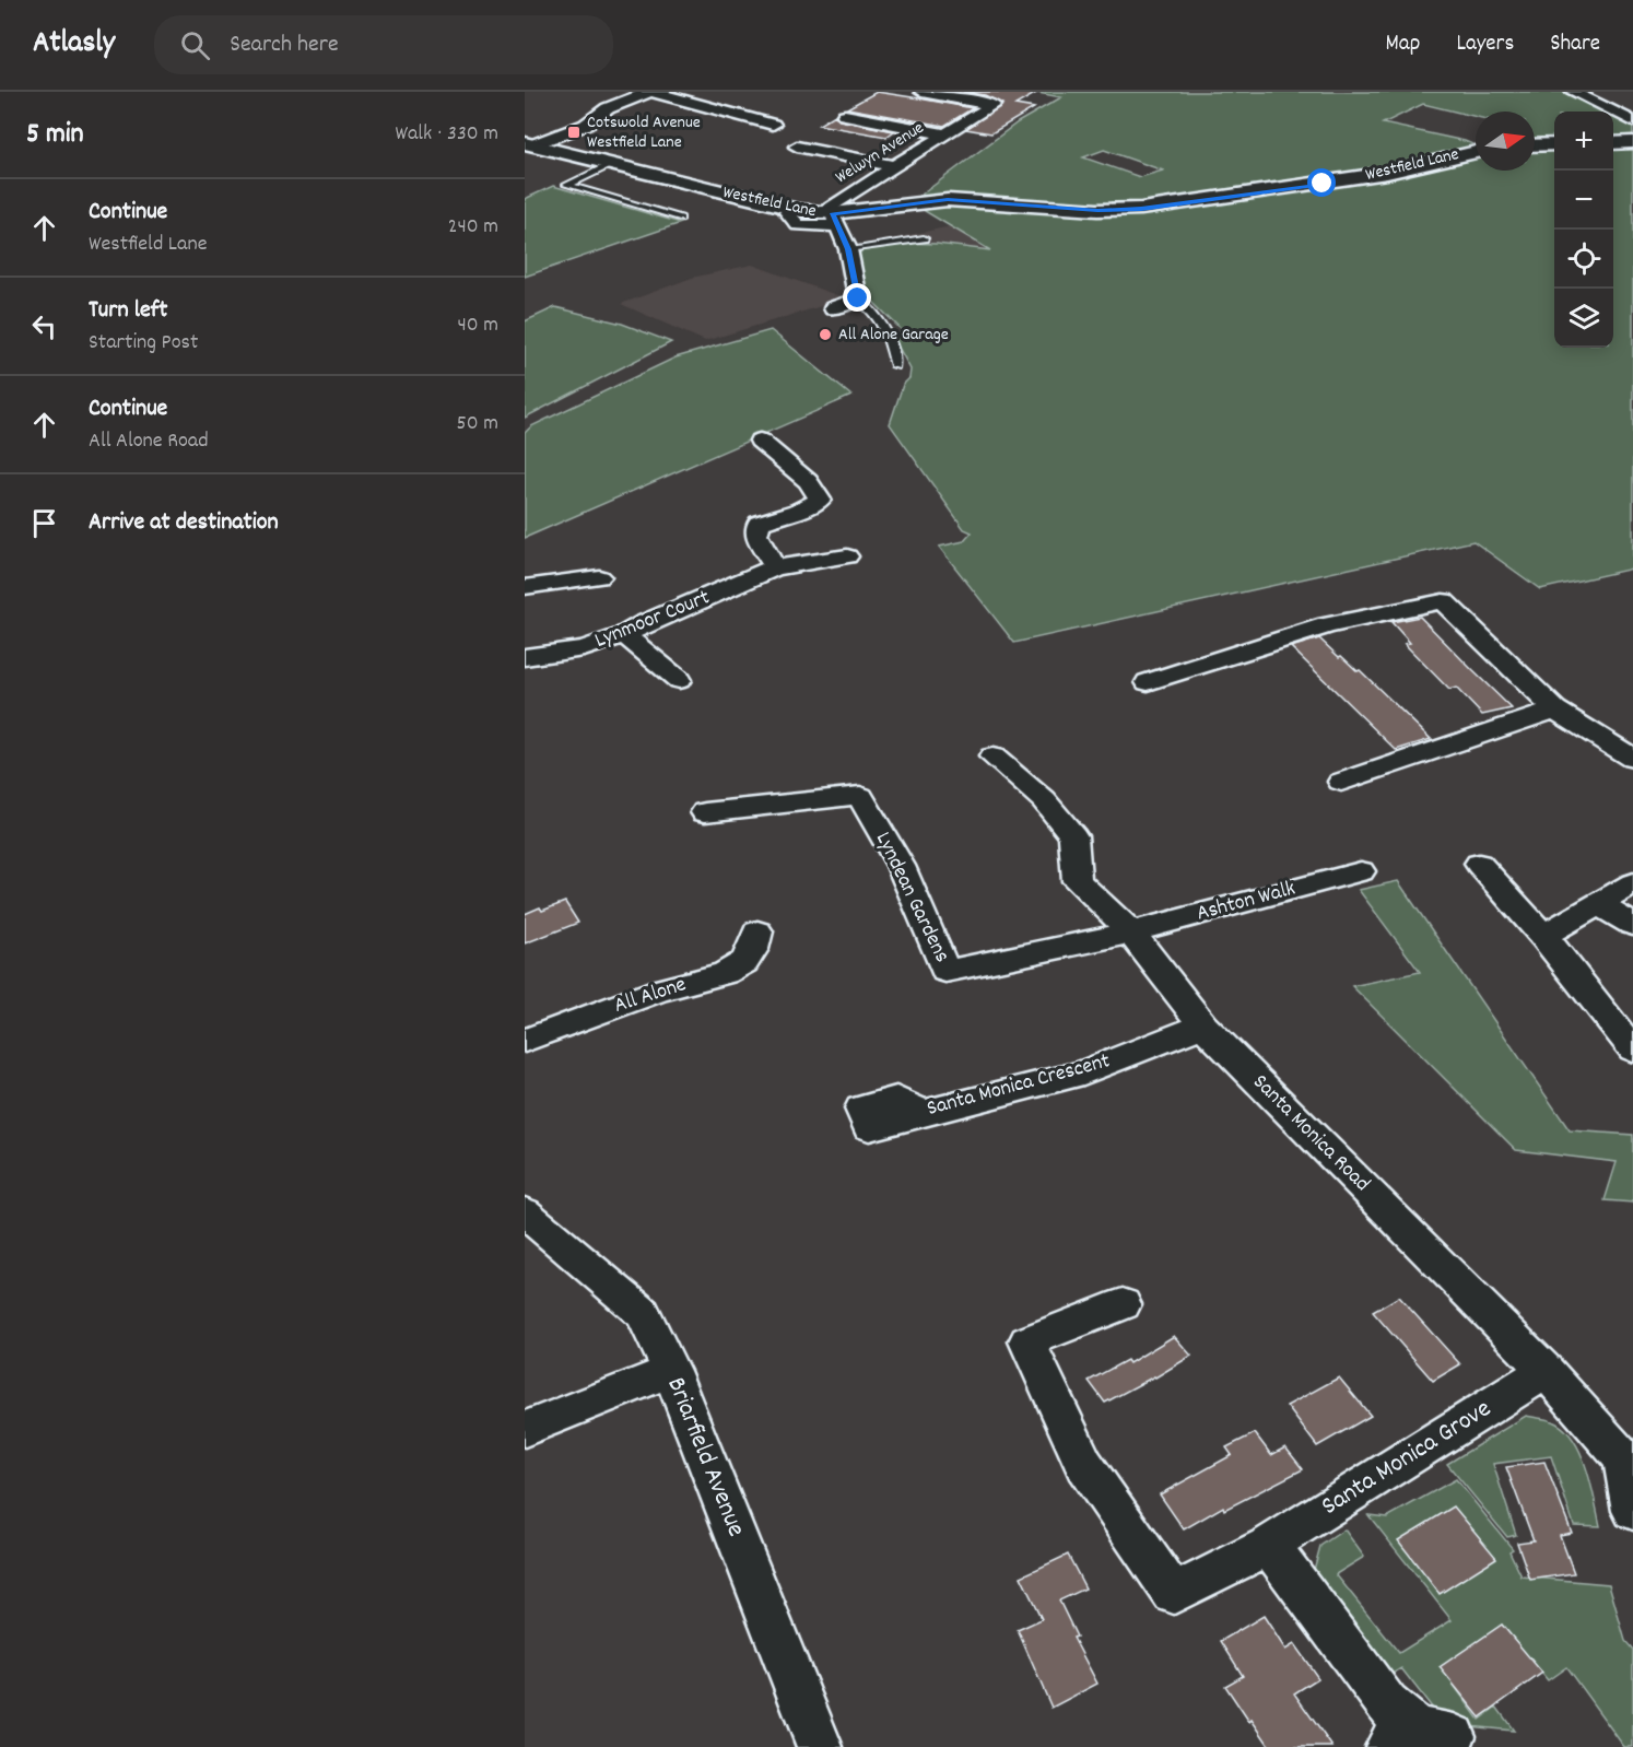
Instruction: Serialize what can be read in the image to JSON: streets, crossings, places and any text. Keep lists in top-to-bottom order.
{
  "streets": {
    "street": [
      "Welwyn Avenue",
      "Westfield Lane",
      "Lynmoor Court",
      "Lyndean Gardens",
      "Ashton Walk",
      "All Alone",
      "Santa Monica Crescent",
      "Santa Monica Road",
      "Briarfield Avenue",
      "Santa Monica Grove"
    ]
  },
  "crossings": [
    ["Welwyn Avenue", "Westfield Lane"],
    ["Lyndean Gardens", "Ashton Walk"],
    ["Lyndean Gardens", "Santa Monica Road"],
    ["Ashton Walk", "Santa Monica Road"],
    ["Santa Monica Crescent", "Santa Monica Road"],
    ["Santa Monica Road", "Santa Monica Grove"]
  ],
  "places": {
    "transit": ["Cotswold Avenue Westfield Lane"],
    "other": ["All Alone Garage"]
  },
  "north": "right",
  "page": {
    "header": "Atlasly",
    "search": "Search here",
    "nav": ["Map", "Layers", "Share"],
    "heading": ["5 min", "Walk · 330 m"],
    "map_buttons": ["+", "−"],
    "list": [
      ["Continue", "Westfield Lane", "240 m"],
      ["Turn left", "Starting Post", "40 m"],
      ["Continue", "All Alone Road", "50 m"],
      "Arrive at destination"
    ]
  }
}
